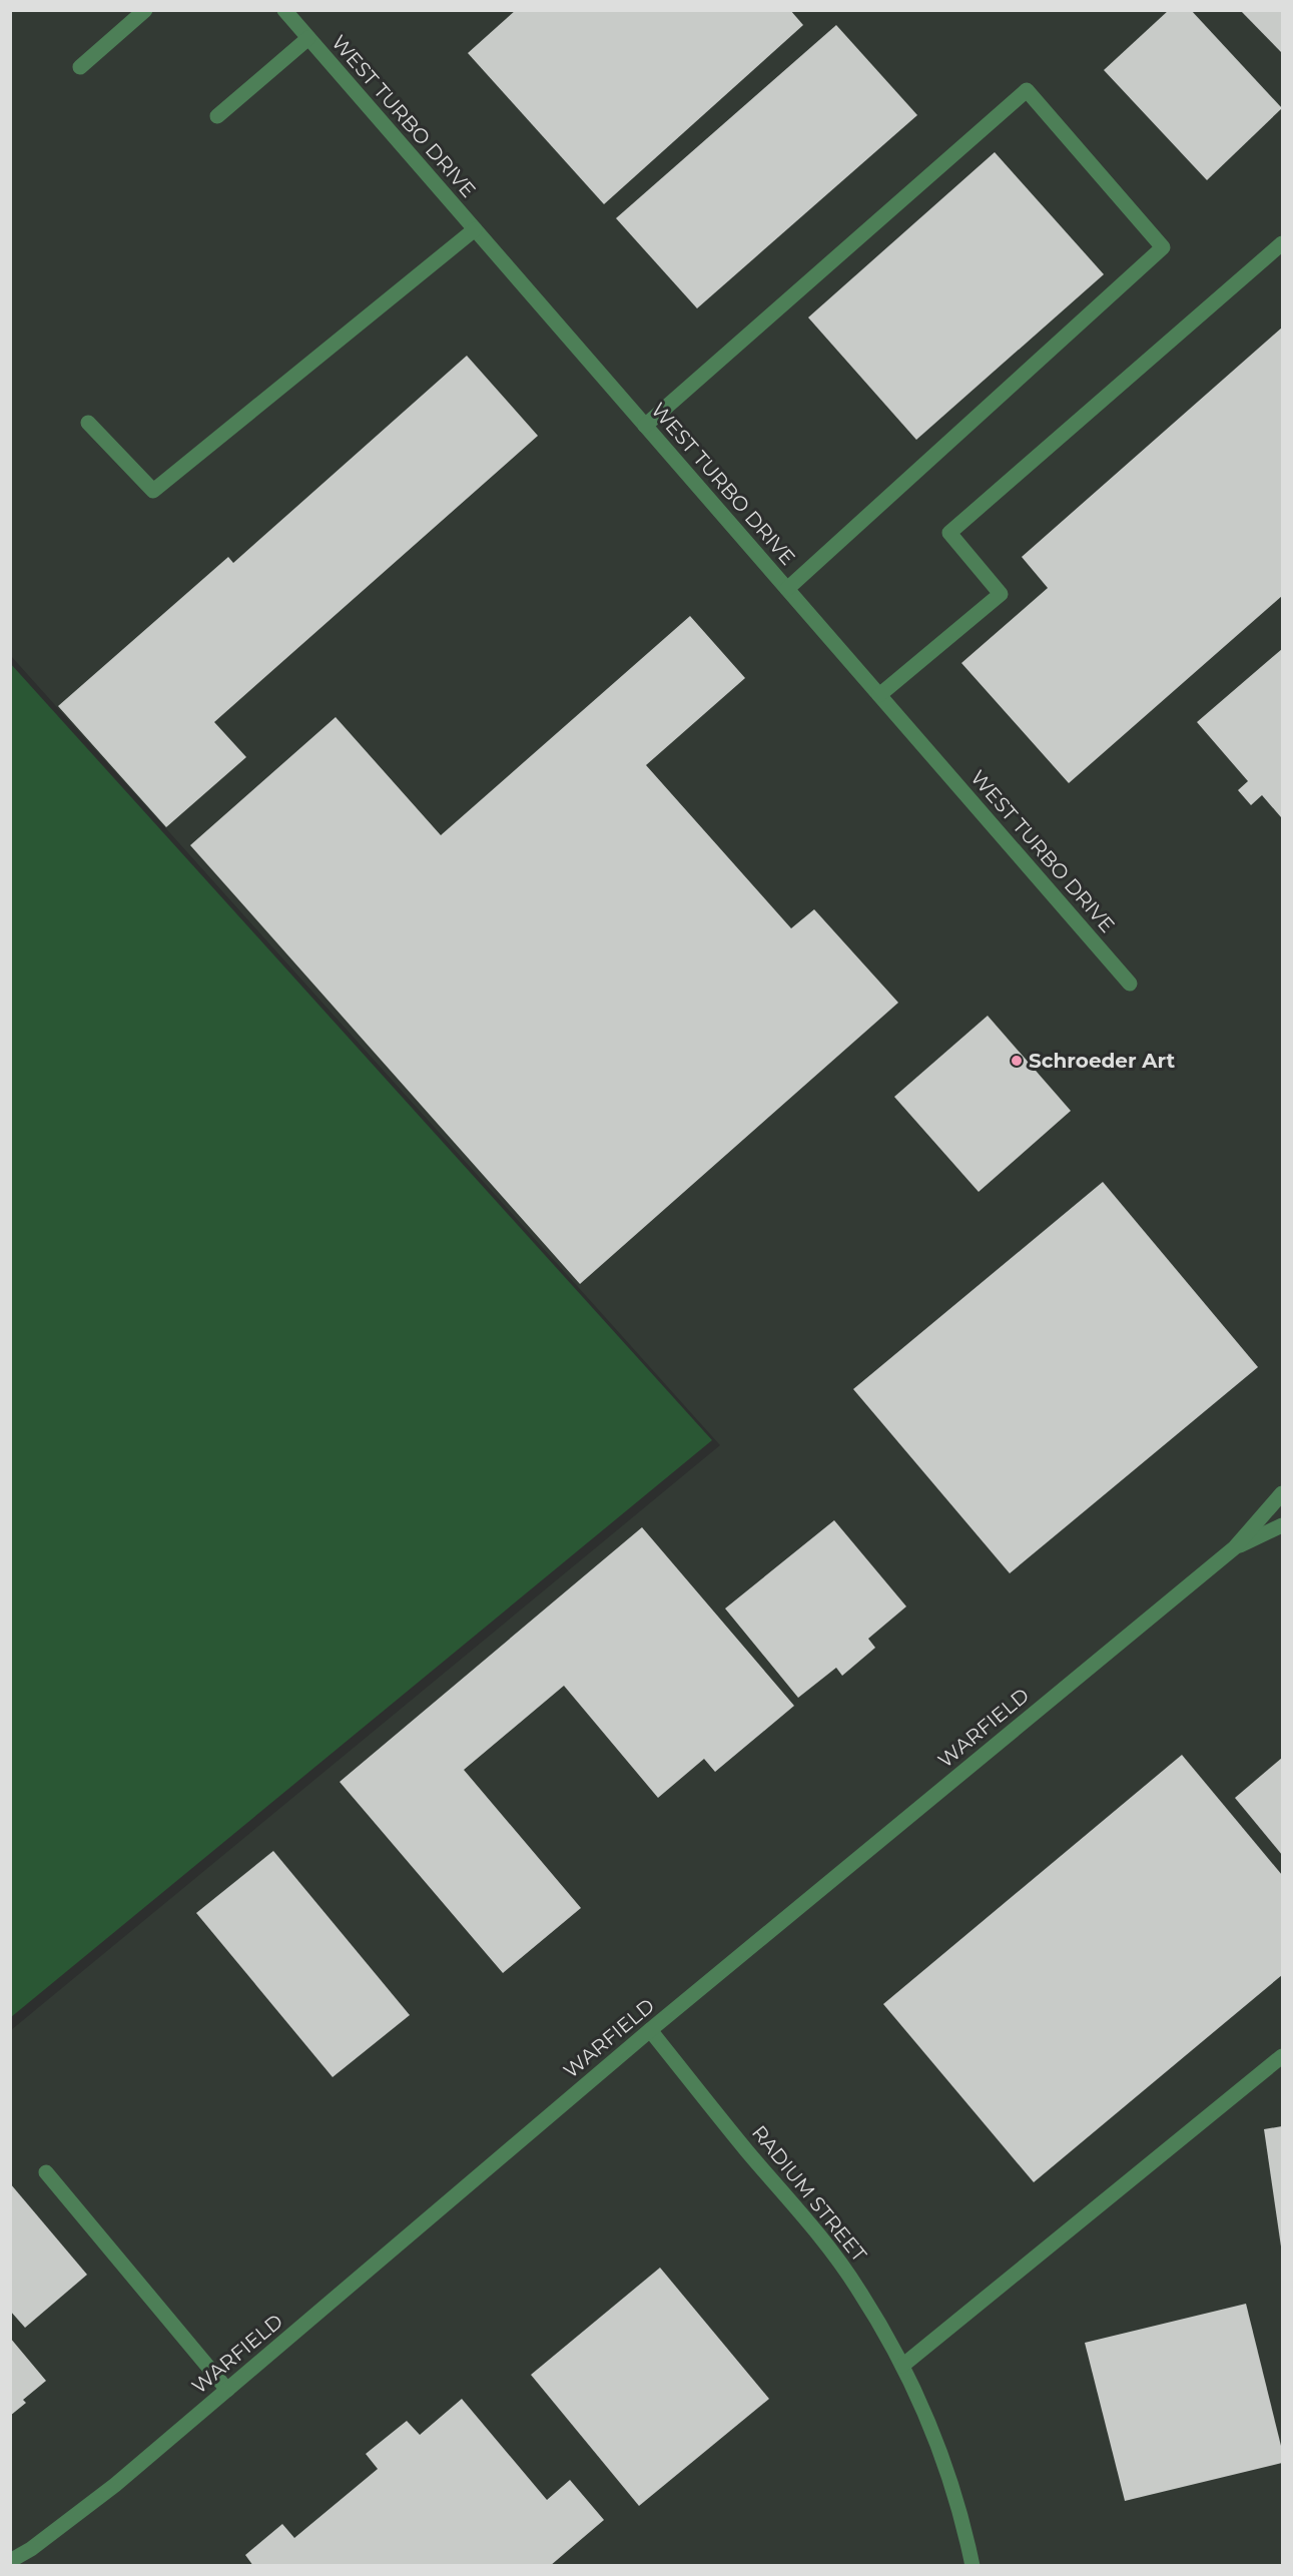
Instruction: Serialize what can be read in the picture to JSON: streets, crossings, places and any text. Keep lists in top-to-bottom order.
{
  "streets": {
    "street": ["WEST TURBO DRIVE", "WARFIELD", "RADIUM STREET"]
  },
  "crossings": [
    ["WARFIELD", "RADIUM STREET"]
  ],
  "places": ["Schroeder Art"]
}
